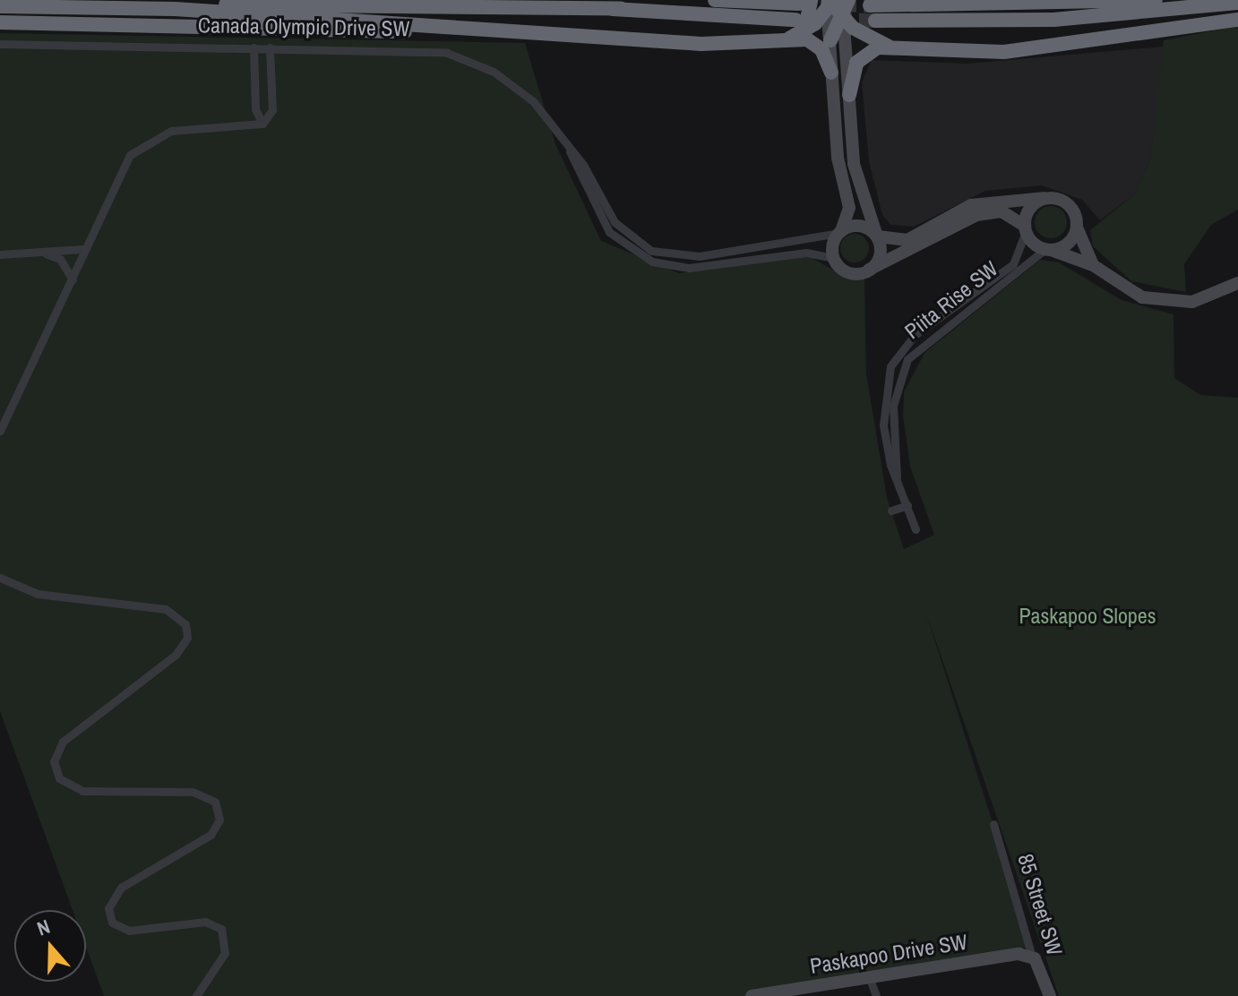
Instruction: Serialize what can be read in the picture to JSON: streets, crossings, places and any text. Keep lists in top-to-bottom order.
{
  "streets": {
    "street": [
      "Canada Olympic Drive SW",
      "Piita Rise SW",
      "85 Street SW",
      "Paskapoo Drive SW"
    ]
  },
  "crossings": [
    ["85 Street SW", "Paskapoo Drive SW"]
  ],
  "parks": ["Paskapoo Slopes"],
  "north": "top"
}
